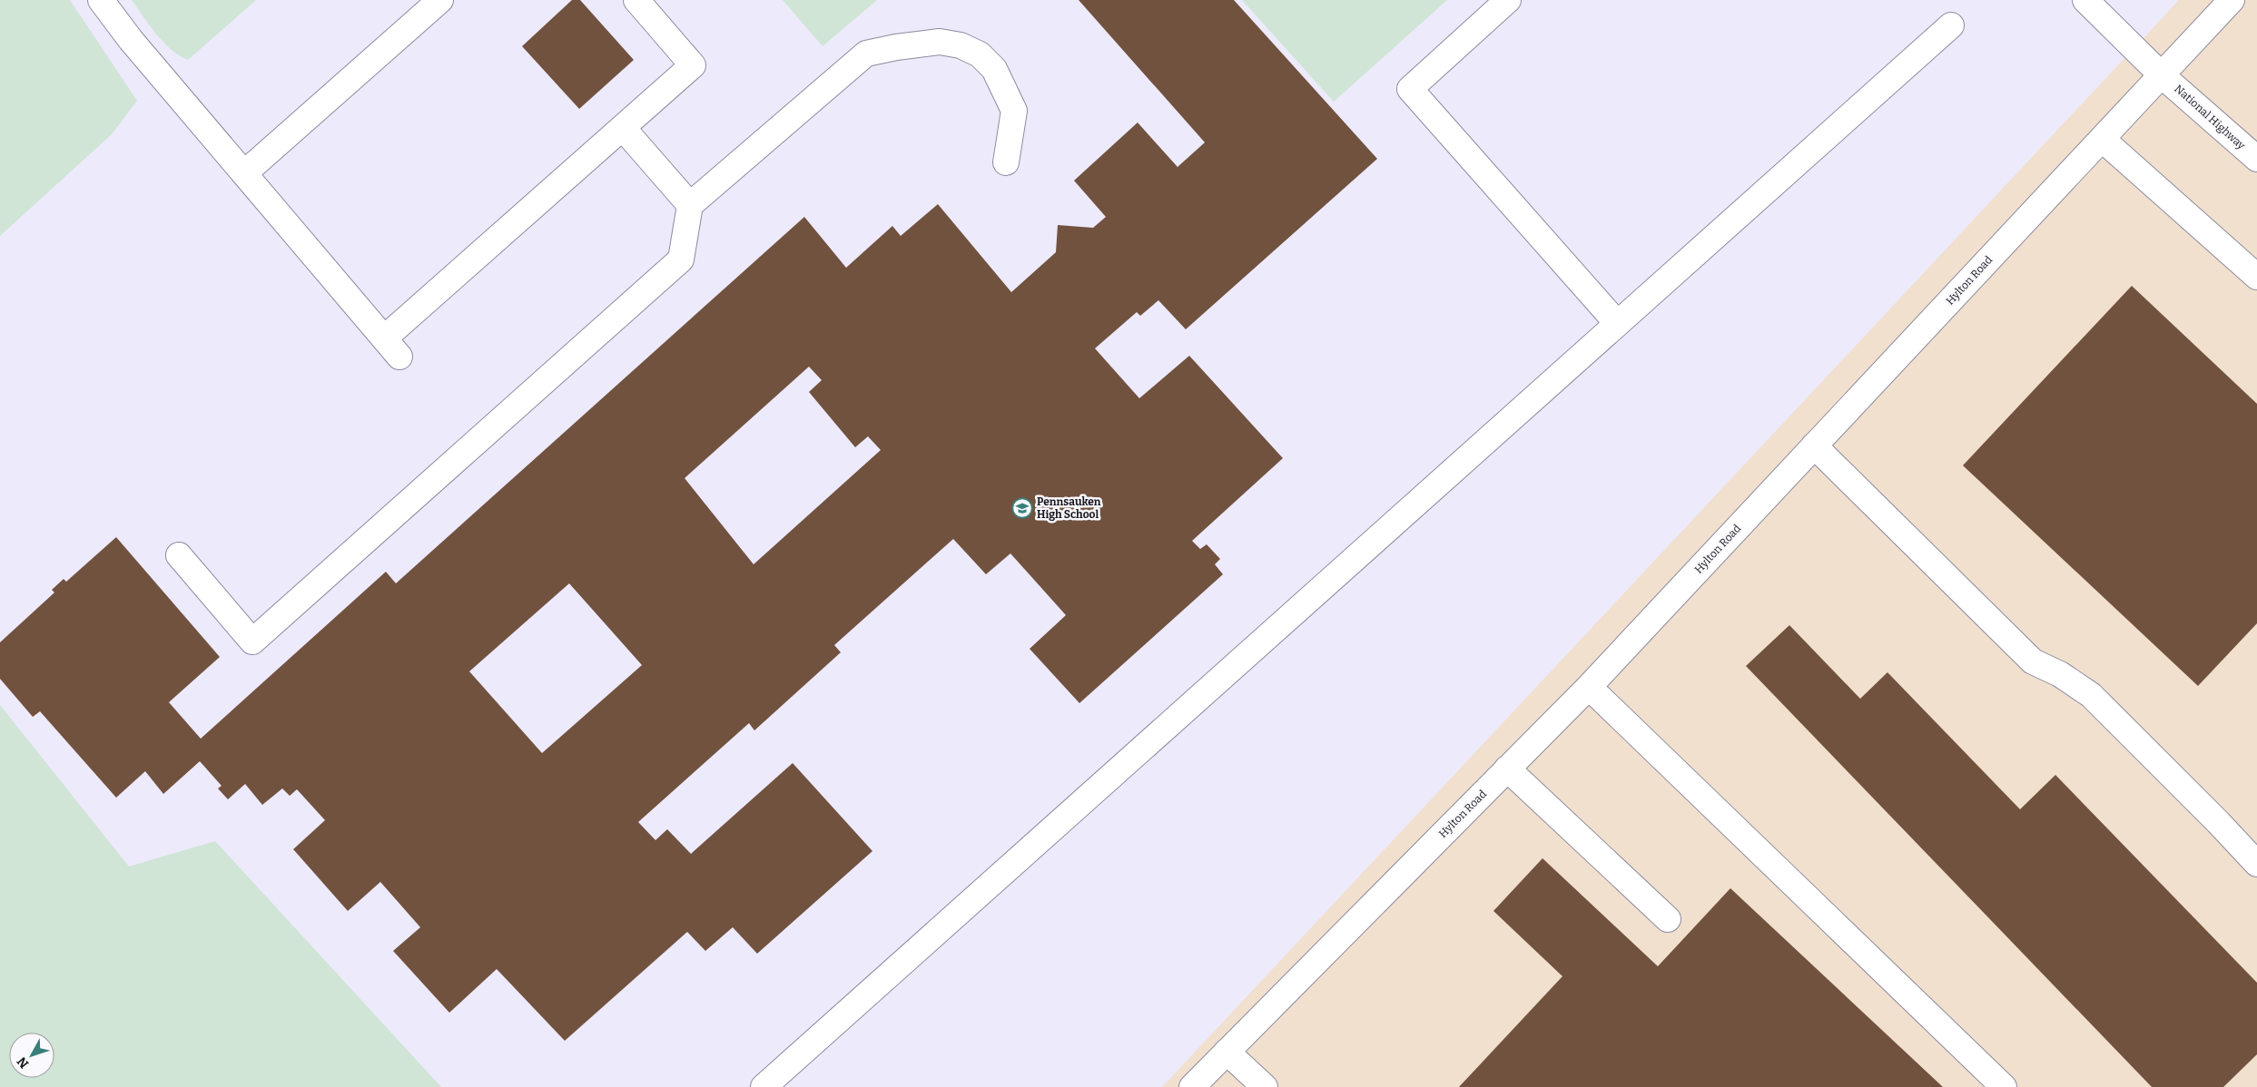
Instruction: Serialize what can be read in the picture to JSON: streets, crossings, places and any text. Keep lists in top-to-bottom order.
{
  "streets": {
    "street": ["National Highway", "Hylton Road"]
  },
  "crossings": [
    ["National Highway", "Hylton Road"]
  ],
  "places": {
    "school or university": ["Pennsauken High School"]
  },
  "north": "bottom left"
}
